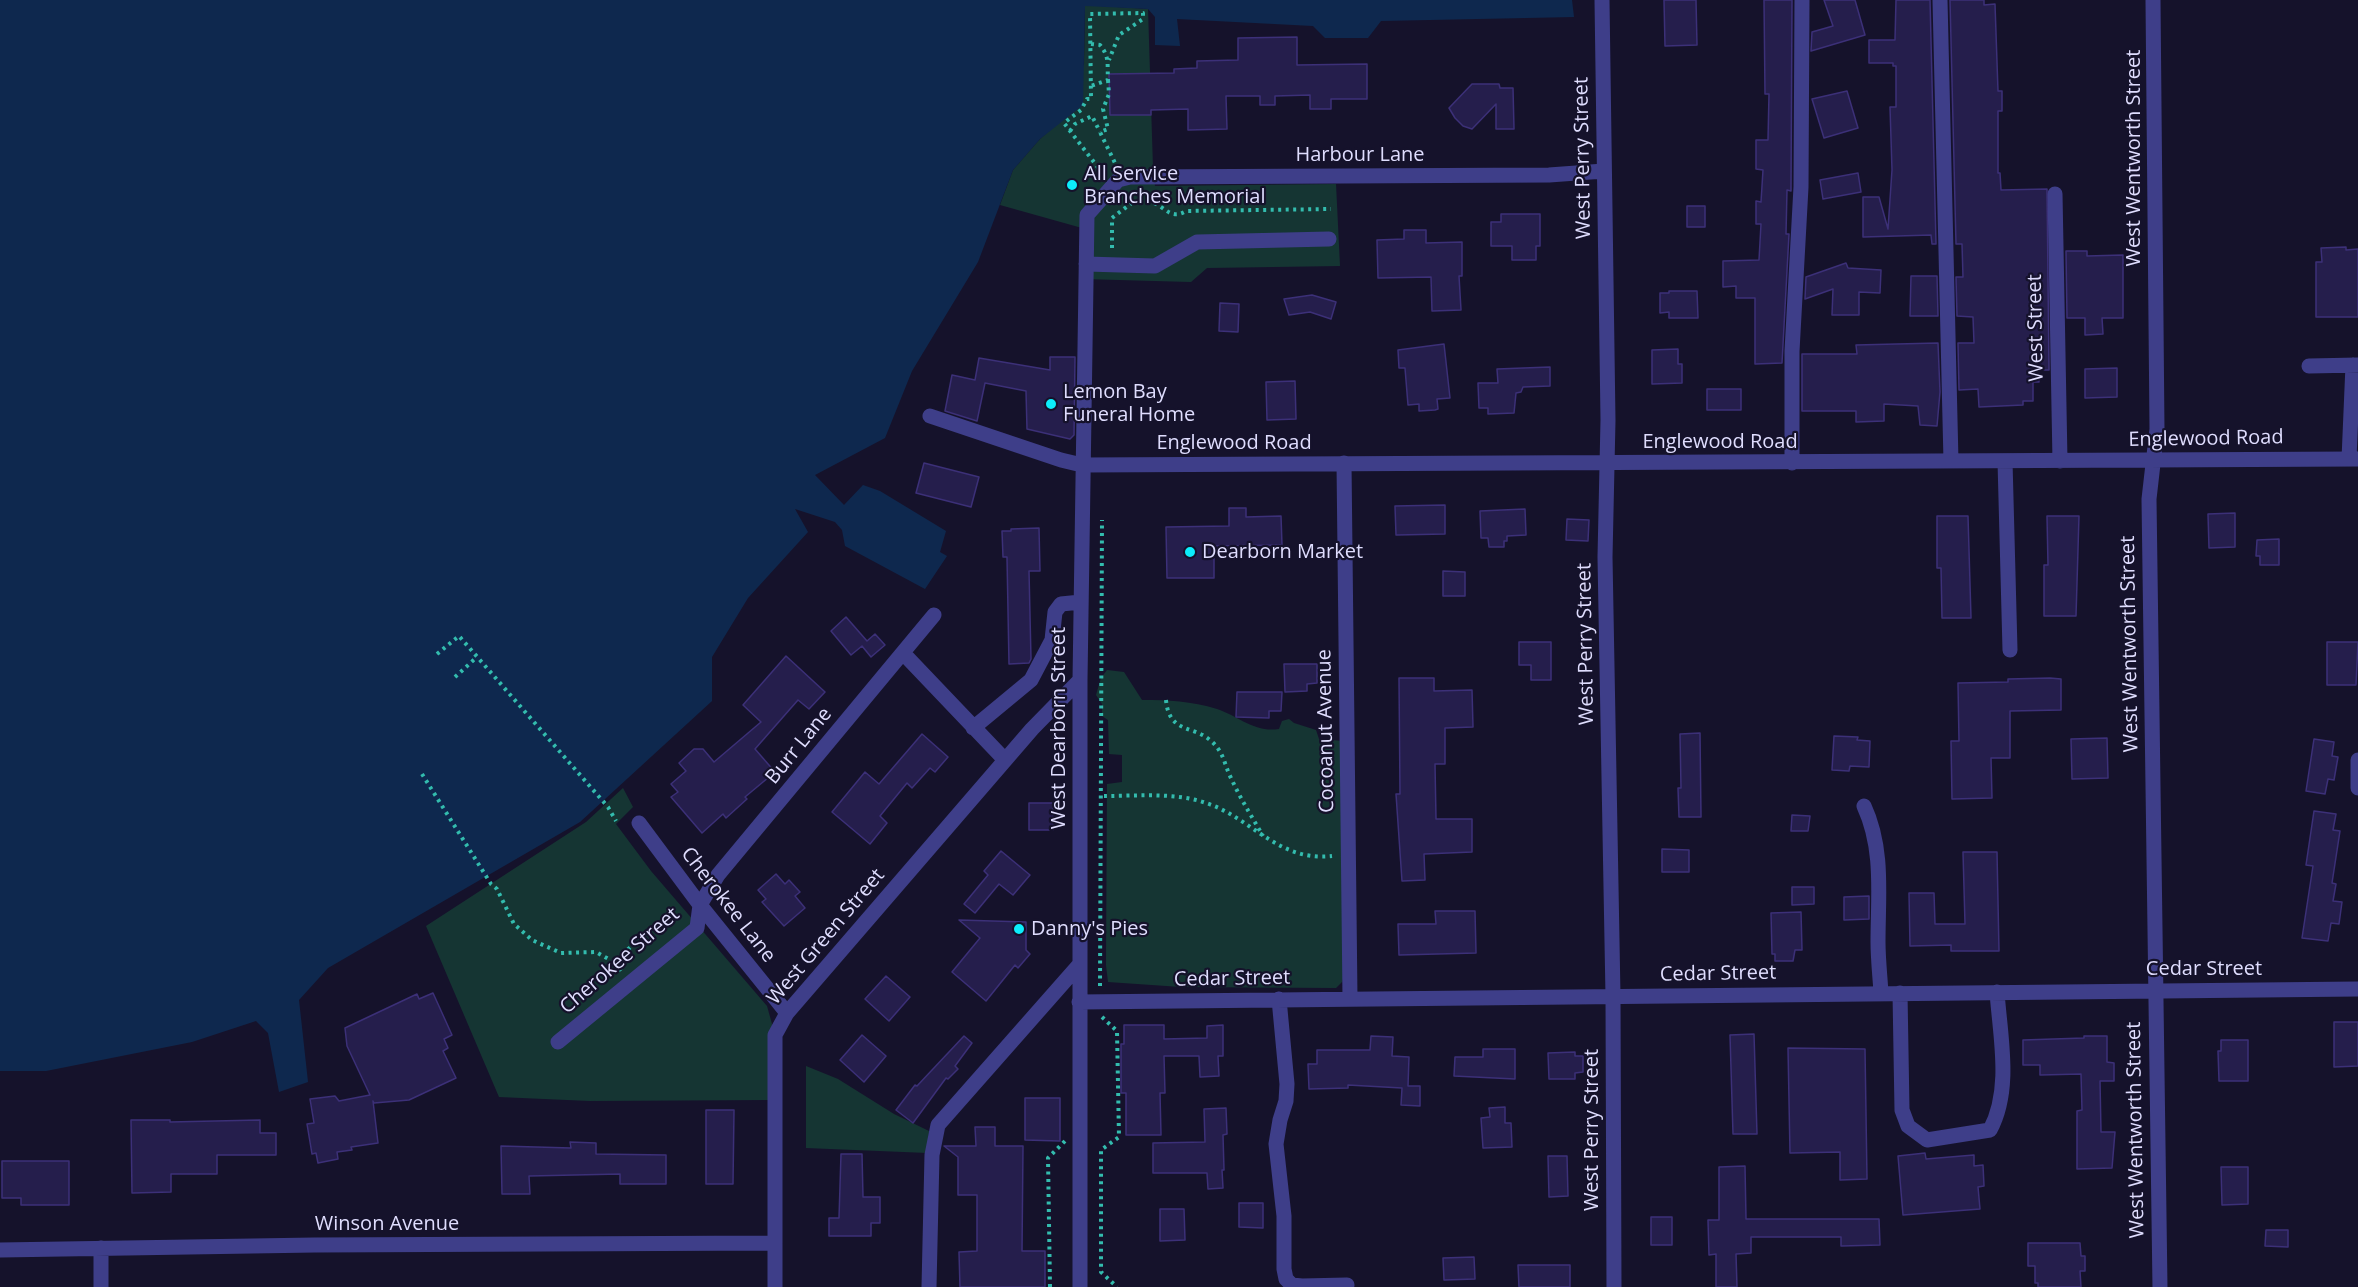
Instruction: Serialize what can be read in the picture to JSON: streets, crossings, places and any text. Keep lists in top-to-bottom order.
{
  "streets": {
    "street": [
      "Harbour Lane",
      "West Perry Street",
      "West Wentworth Street",
      "West Street",
      "Englewood Road",
      "West Dearborn Street",
      "Cocoanut Avenue",
      "Burr Lane",
      "Cherokee Lane",
      "West Green Street",
      "Cherokee Street",
      "Cedar Street",
      "Winson Avenue"
    ]
  },
  "crossings": [
    ["Harbour Lane", "West Perry Street"],
    ["Harbour Lane", "West Dearborn Street"],
    ["West Perry Street", "Englewood Road"],
    ["West Perry Street", "Cedar Street"],
    ["West Wentworth Street", "Englewood Road"],
    ["West Wentworth Street", "Cedar Street"],
    ["West Street", "Englewood Road"],
    ["Englewood Road", "West Dearborn Street"],
    ["Englewood Road", "Cocoanut Avenue"],
    ["West Dearborn Street", "West Green Street"],
    ["West Dearborn Street", "Cedar Street"],
    ["Cocoanut Avenue", "Cedar Street"],
    ["Burr Lane", "Cherokee Lane"],
    ["Burr Lane", "Cherokee Street"],
    ["Cherokee Lane", "West Green Street"],
    ["Cherokee Lane", "Cherokee Street"],
    ["West Green Street", "Winson Avenue"]
  ],
  "places": [
    "All Service Branches Memorial",
    "Lemon Bay Funeral Home",
    "Dearborn Market",
    "Danny's Pies"
  ]
}
